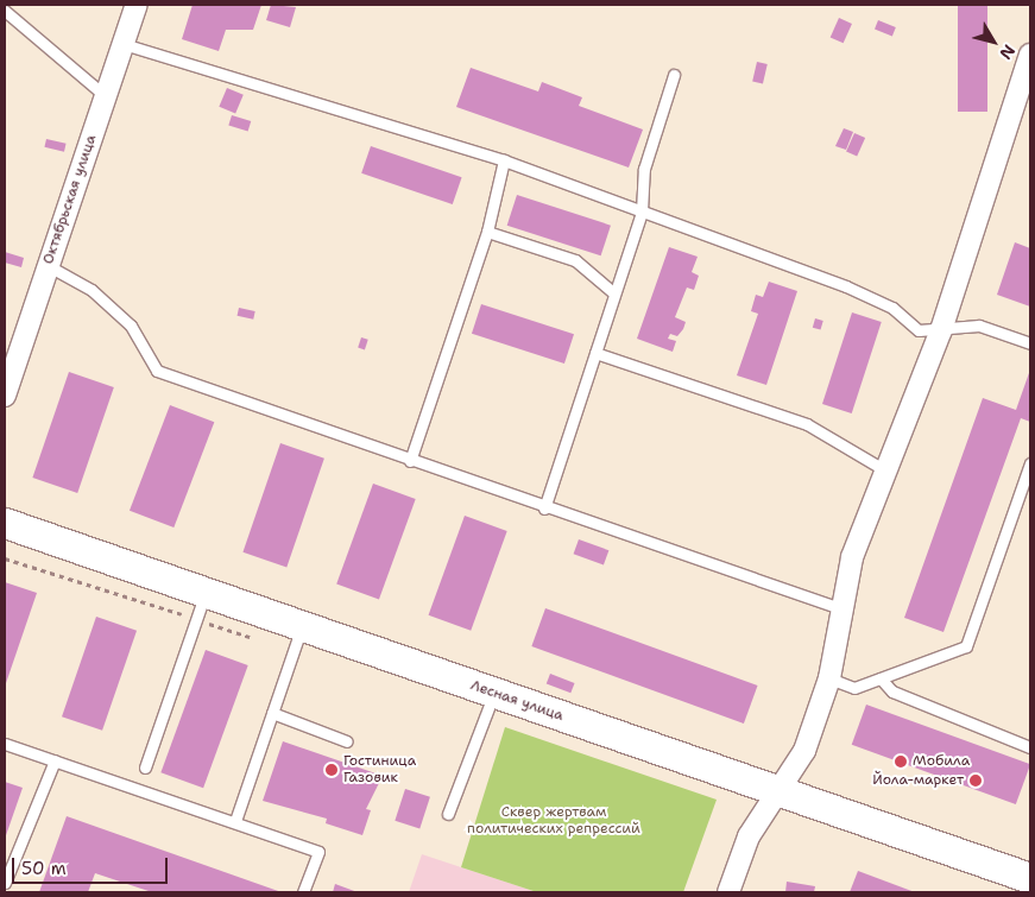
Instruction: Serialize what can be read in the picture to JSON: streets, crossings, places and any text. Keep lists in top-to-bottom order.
{
  "streets": {
    "main road": ["Лесная улица"],
    "street": ["Октябрьская улица"]
  },
  "parks": ["Cквер жертвам политических репрессий"],
  "places": ["Мобила", "Гостиница Газовик", "Йола-маркет"],
  "scale_bar": "50 m",
  "north": "bottom right"
}
